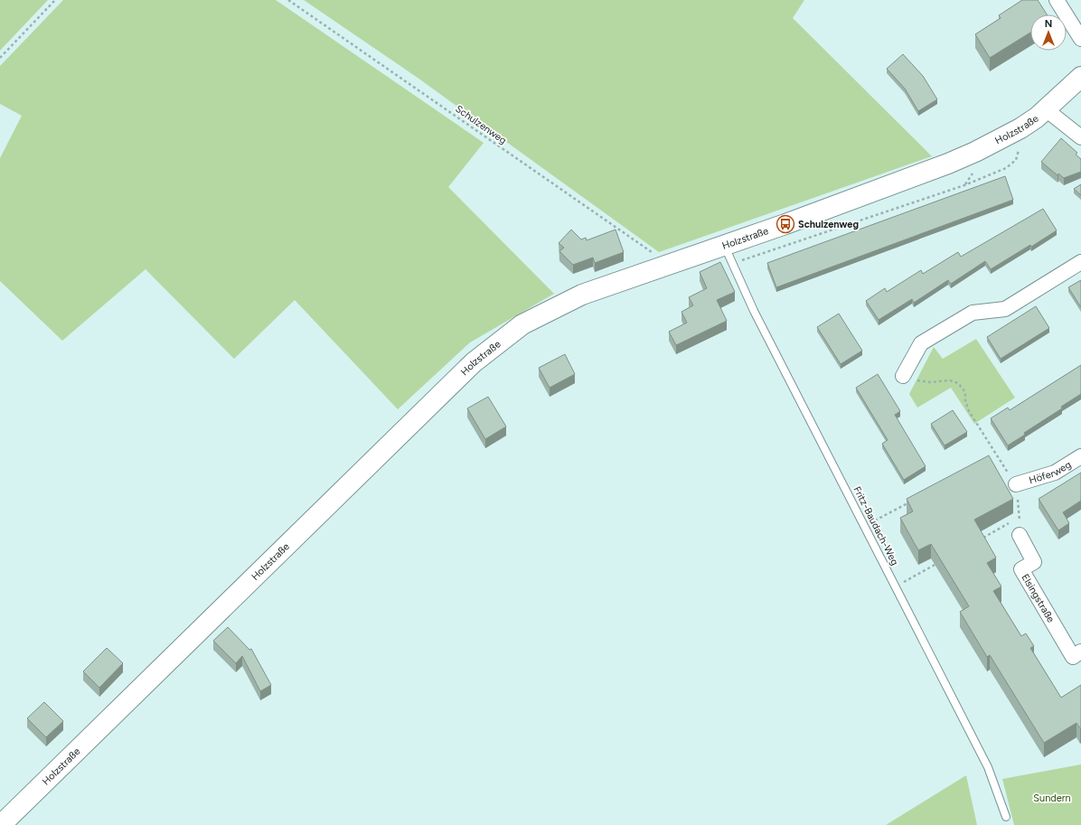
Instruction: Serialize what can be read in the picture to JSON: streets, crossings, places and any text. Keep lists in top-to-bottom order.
{
  "streets": {
    "street": ["Holzstraße", "Höferweg", "Elsingstraße"],
    "lane": ["Fritz-Baudach-Weg"],
    "path": ["Schulzenweg"]
  },
  "crossings": [
    ["Schulzenweg", "Holzstraße"],
    ["Holzstraße", "Fritz-Baudach-Weg"]
  ],
  "parks": ["Sundern"],
  "places": {
    "bus stop": ["Schulzenweg"]
  },
  "north": "top"
}
